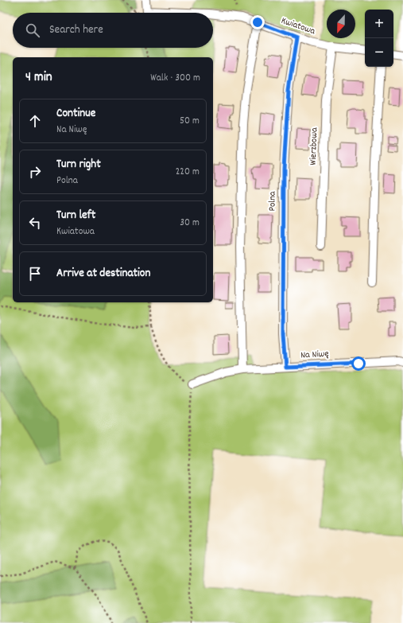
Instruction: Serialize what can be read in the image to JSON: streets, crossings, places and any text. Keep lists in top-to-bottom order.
{
  "streets": {
    "street": [
      "Kwiatowa",
      "Wierzbowa",
      "Polna",
      "Na Niwę"
    ]
  },
  "crossings": [
    ["Kwiatowa", "Wierzbowa"],
    ["Kwiatowa", "Polna"],
    ["Polna", "Na Niwę"]
  ],
  "north": "bottom",
  "page": {
    "map_buttons": ["+", "−"],
    "search": "Search here",
    "heading": ["4 min", "Walk · 300 m"],
    "list": [
      ["Continue", "Na Niwę", "50 m"],
      ["Turn right", "Polna", "220 m"],
      ["Turn left", "Kwiatowa", "30 m"],
      "Arrive at destination"
    ]
  }
}
